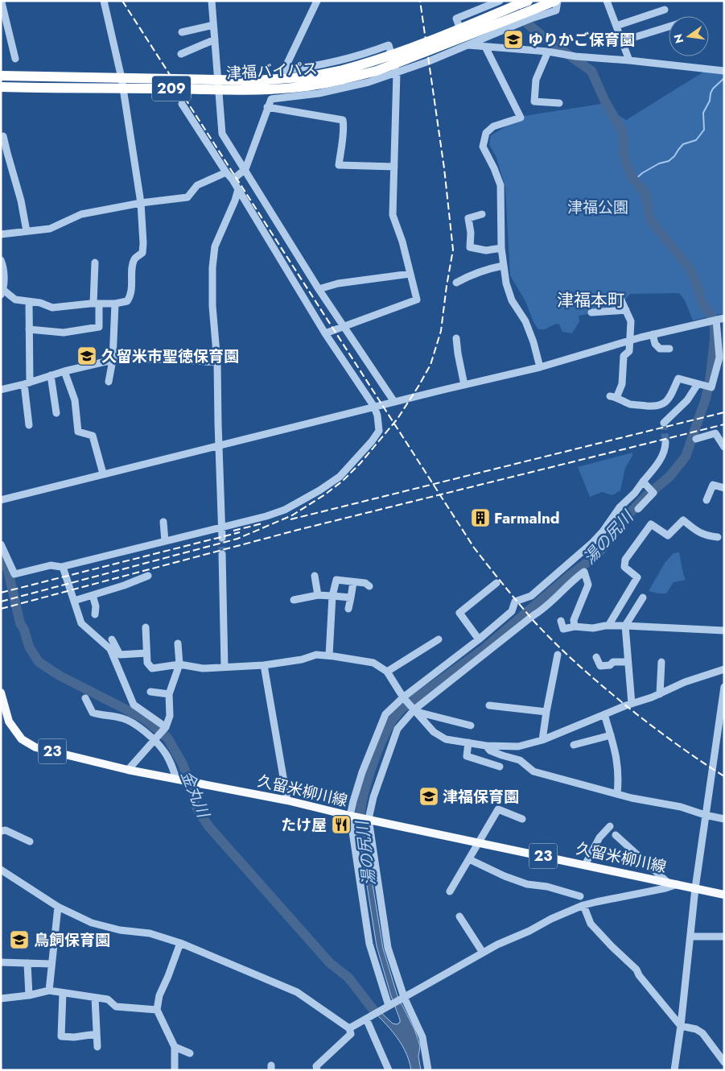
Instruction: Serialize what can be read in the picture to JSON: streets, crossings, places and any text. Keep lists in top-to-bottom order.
{
  "streets": {
    "highway": ["津福バイパス", "209"],
    "main road": ["23", "久留米柳川線"]
  },
  "districts": ["津福本町"],
  "water": ["湯の尻川", "金丸川"],
  "parks": ["津福公園"],
  "places": {
    "school or university": [
      "ゆりかご保育園",
      "久留米市聖徳保育園",
      "津福保育園",
      "鳥飼保育園"
    ],
    "building": ["Farmalnd"],
    "restaurant": ["たけ屋"]
  },
  "north": "left"
}
